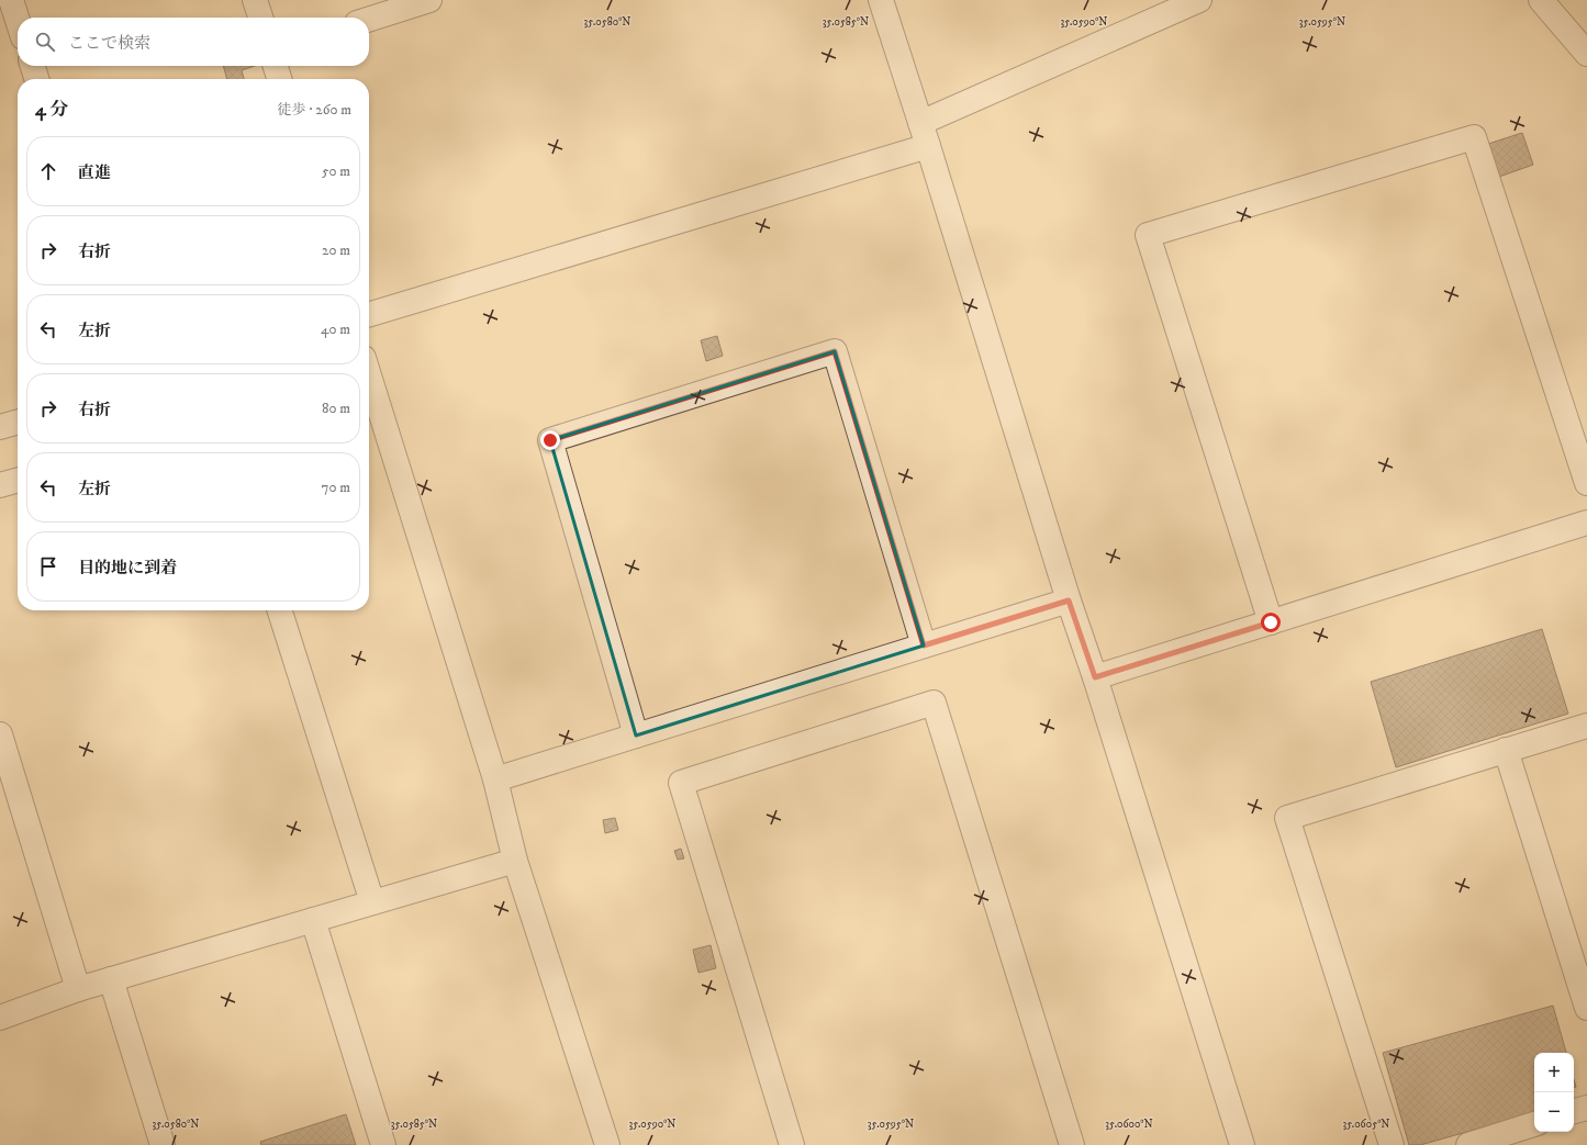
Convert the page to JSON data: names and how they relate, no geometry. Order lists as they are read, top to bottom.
{
  "page": {
    "search": "ここで検索",
    "heading": ["4 分", "徒歩 · 260 m"],
    "list": [
      ["直進", "50 m"],
      ["右折", "20 m"],
      ["左折", "40 m"],
      ["右折", "80 m"],
      ["左折", "70 m"],
      "目的地に到着"
    ],
    "map_buttons": ["+", "−"]
  },
  "coordinates": [
    "35.0580°N",
    "35.0585°N",
    "35.0590°N",
    "35.0595°N",
    "35.0600°N",
    "35.0605°N"
  ]
}
